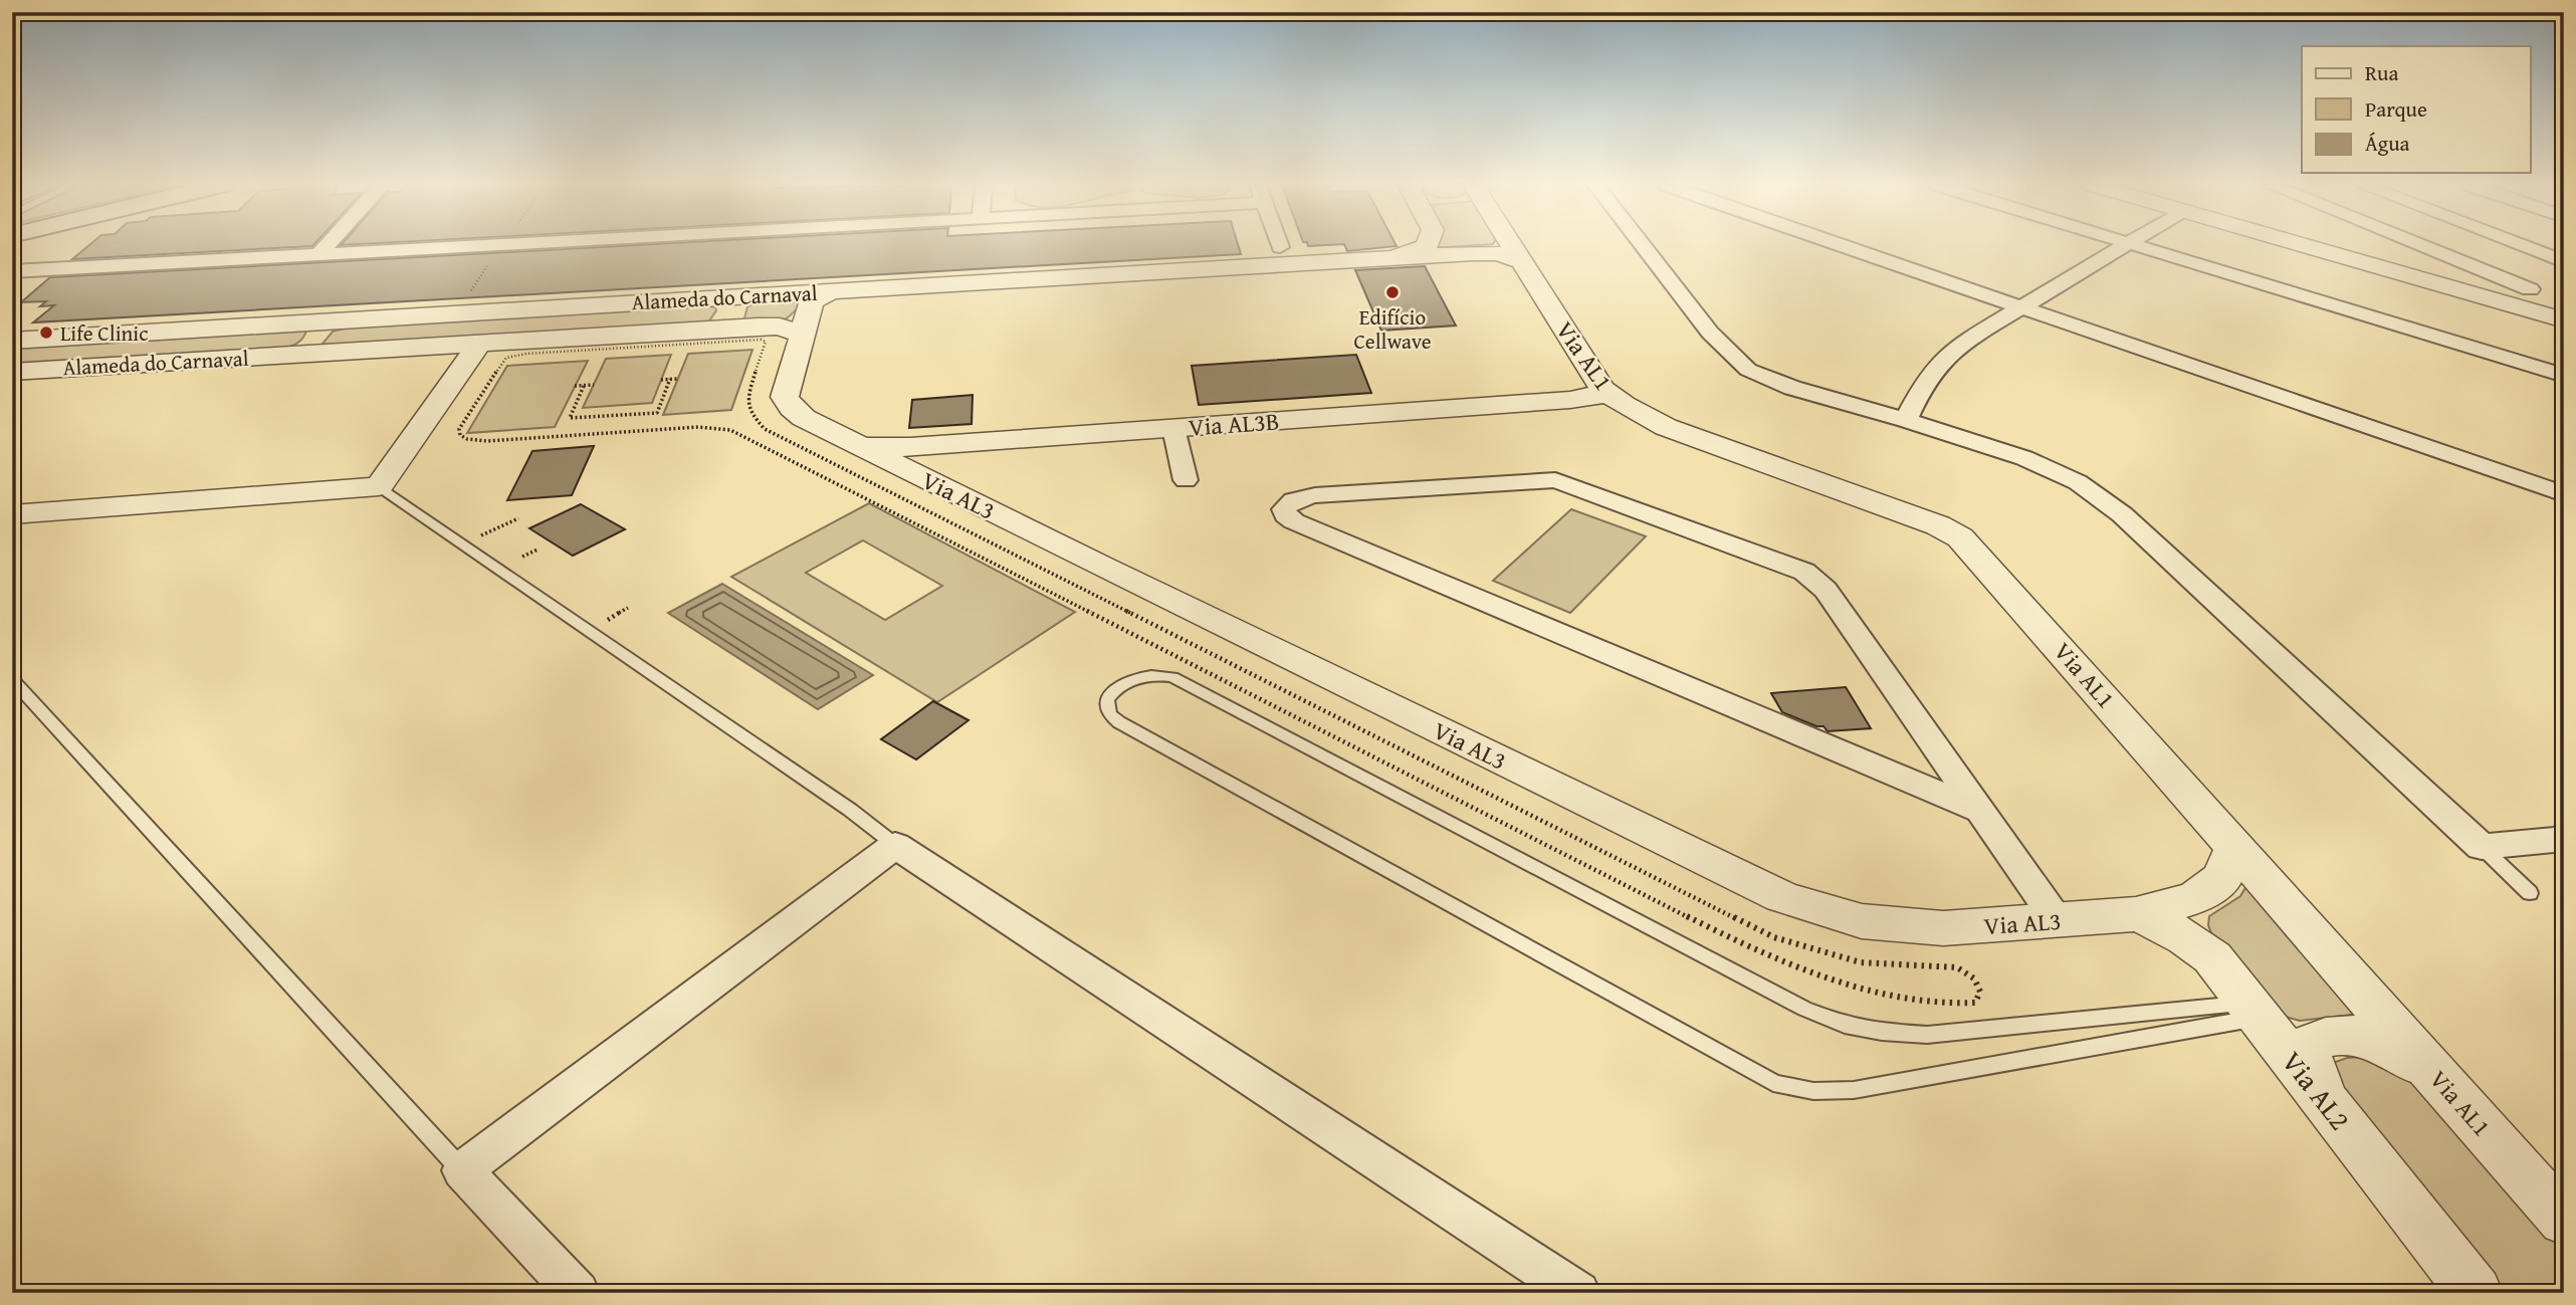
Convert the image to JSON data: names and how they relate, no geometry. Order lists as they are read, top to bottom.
{
  "streets": {
    "street": [
      "Alameda do Carnaval",
      "Via AL1",
      "Via AL3B",
      "Via AL3",
      "Via AL2"
    ]
  },
  "crossings": [
    ["Alameda do Carnaval", "Via AL3"],
    ["Via AL1", "Via AL3B"],
    ["Via AL1", "Via AL3"],
    ["Via AL3B", "Via AL3"],
    ["Via AL3", "Via AL2"]
  ],
  "places": ["Edifício Cellwave", "Life Clinic"],
  "legend": ["Rua", "Parque", "Água"]
}
